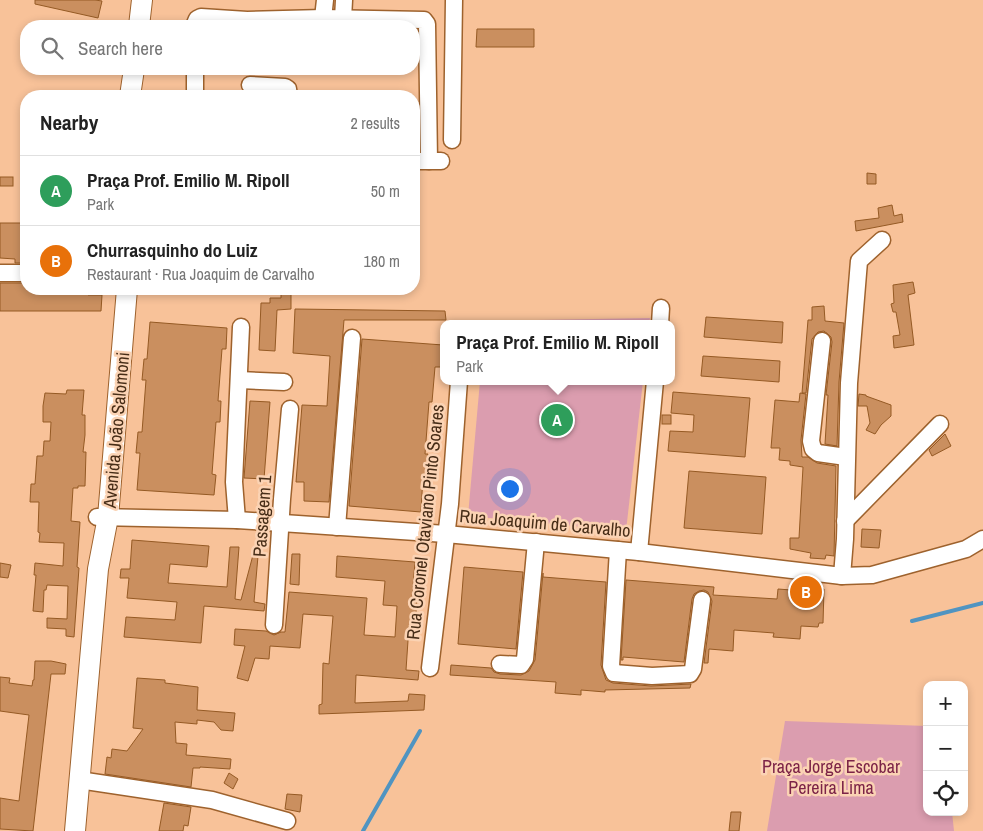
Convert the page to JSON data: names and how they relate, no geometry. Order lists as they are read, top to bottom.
{
  "streets": {
    "main road": ["Avenida João Salomoni"],
    "street": ["Passagem 1", "Rua Coronel Otaviano Pinto Soares", "Rua Joaquim de Carvalho"]
  },
  "crossings": [
    ["Avenida João Salomoni", "Rua Joaquim de Carvalho"],
    ["Passagem 1", "Rua Joaquim de Carvalho"],
    ["Rua Coronel Otaviano Pinto Soares", "Rua Joaquim de Carvalho"]
  ],
  "parks": ["Praça Jorge Escobar Pereira Lima"],
  "page": {
    "search": "Search here",
    "heading": ["Nearby", "2 results"],
    "list": [
      {
        "mark": "A",
        "name": "Praça Prof. Emilio M. Ripoll",
        "note": "Park",
        "value": "50 m"
      },
      {
        "mark": "B",
        "name": "Churrasquinho do Luiz",
        "note": "Restaurant · Rua Joaquim de Carvalho",
        "value": "180 m"
      }
    ],
    "popup": ["Praça Prof. Emilio M. Ripoll", "Park"],
    "pins": ["A", "B"],
    "map_buttons": ["+", "−"]
  }
}
